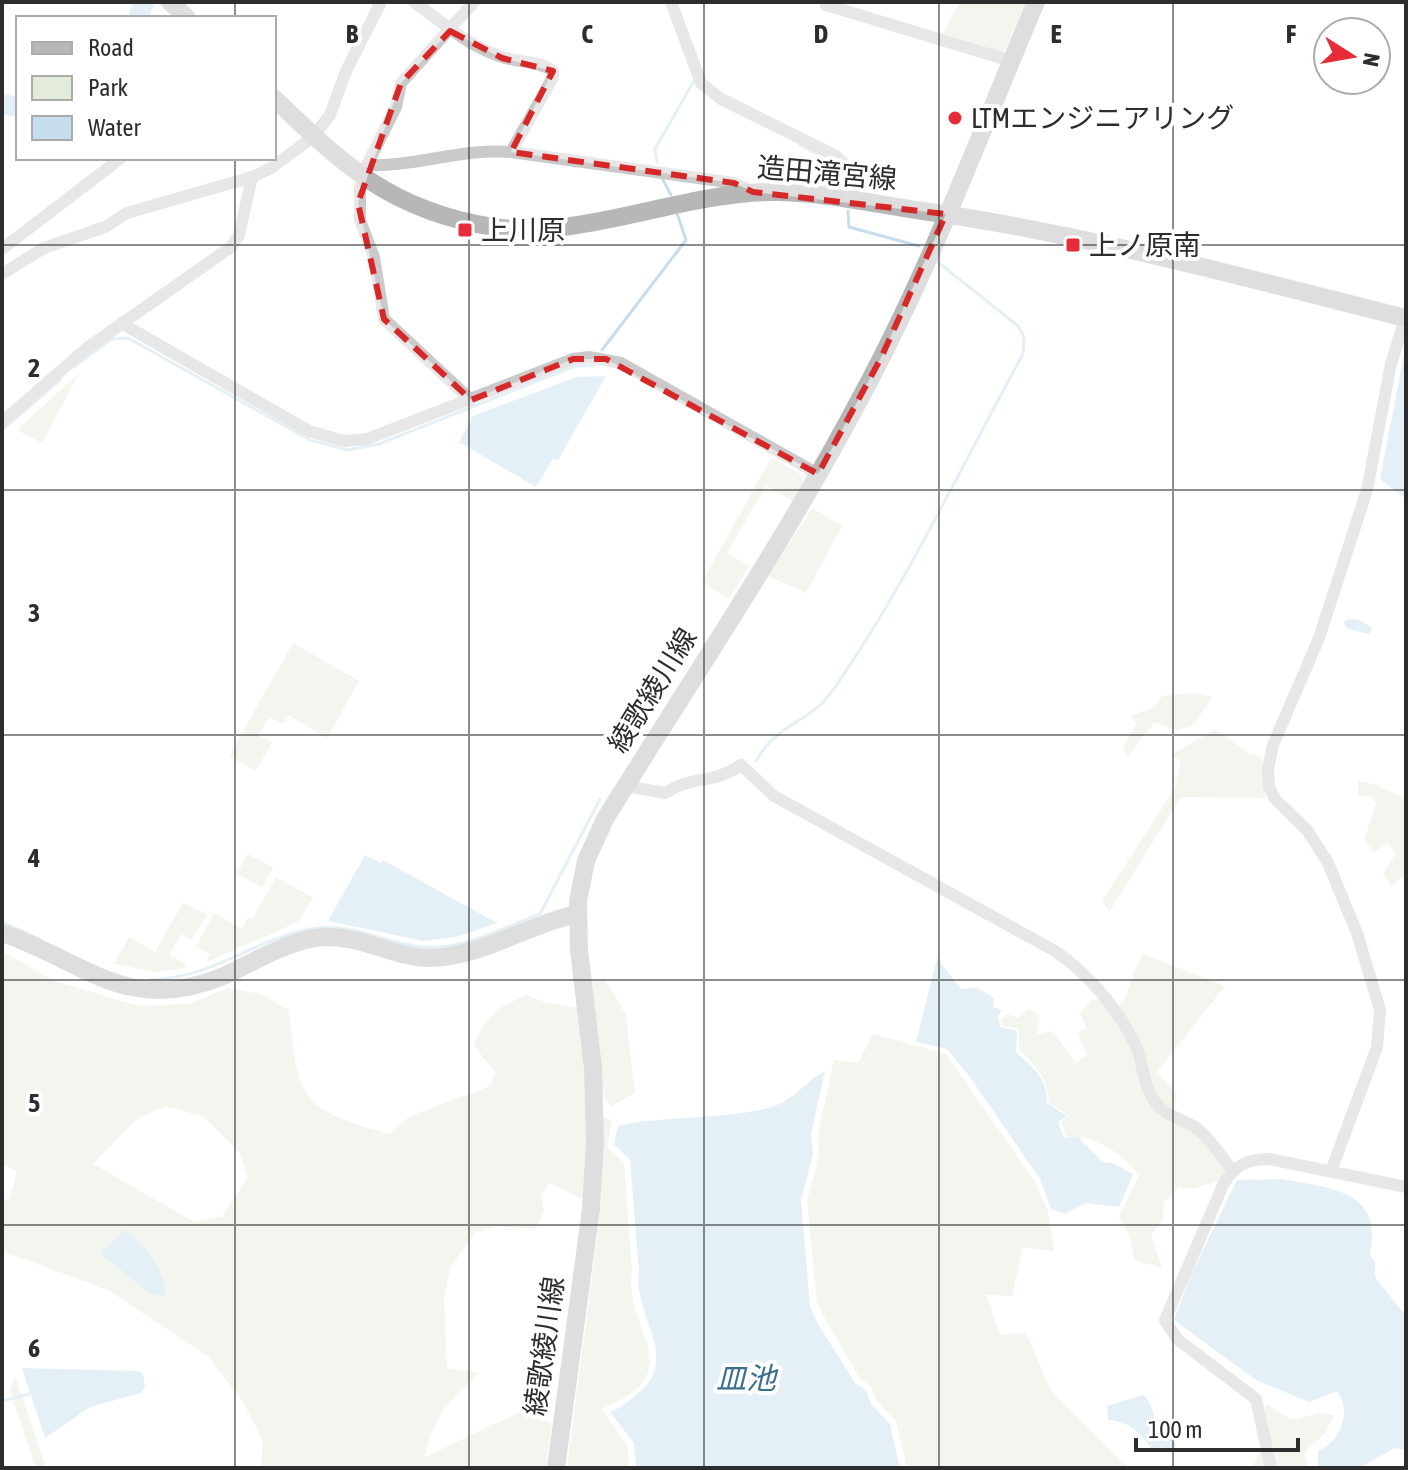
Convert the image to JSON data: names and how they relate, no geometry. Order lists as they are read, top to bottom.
{
  "streets": {
    "main road": ["造田滝宮線", "綾歌綾川線"]
  },
  "crossings": [
    ["造田滝宮線", "綾歌綾川線"]
  ],
  "water": ["皿池"],
  "places": {
    "other": ["LTMエンジニアリング"],
    "transit": ["上川原", "上ノ原南"]
  },
  "legend": ["Road", "Park", "Water"],
  "scale_bar": "100 m",
  "north": "right",
  "grid": {
    "columns": [
      "B",
      "C",
      "D",
      "E",
      "F"
    ],
    "rows": [
      "2",
      "3",
      "4",
      "5",
      "6"
    ]
  }
}
